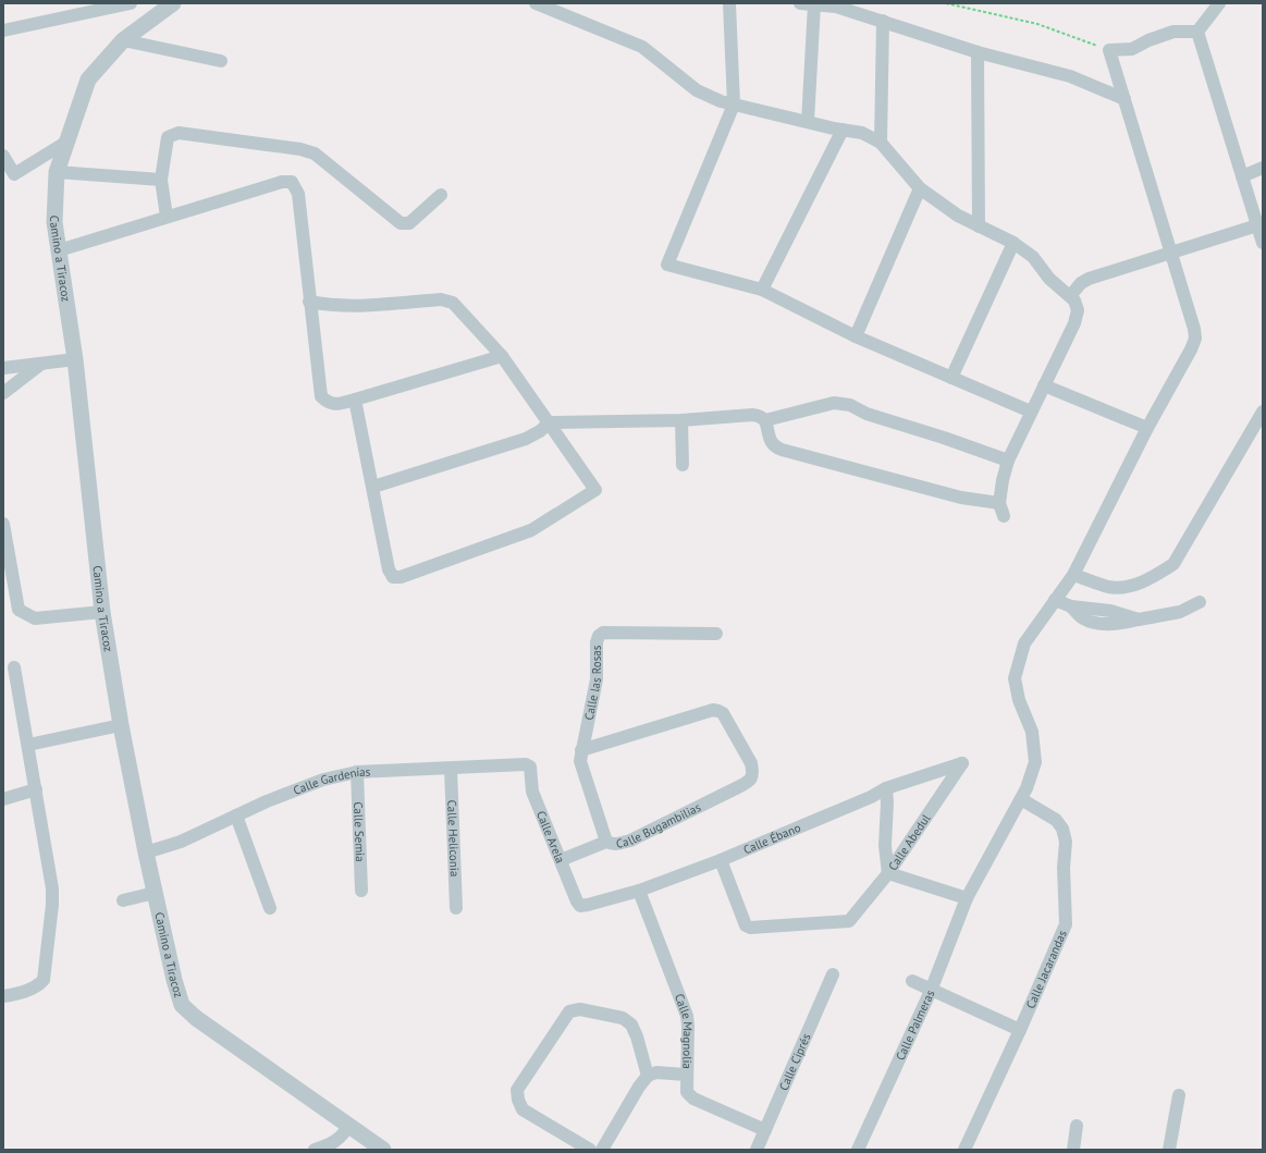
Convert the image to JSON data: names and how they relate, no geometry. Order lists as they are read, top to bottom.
{
  "streets": {
    "street": [
      "Camino a Tiracoz",
      "Calle las Rosas",
      "Calle Gardenias",
      "Calle Bugambilias",
      "Calle Semia",
      "Calle Arela",
      "Calle Heliconia",
      "Calle Ébano",
      "Calle Abedul",
      "Calle Jacarandas",
      "Calle Palmeras",
      "Calle Magnolia",
      "Calle Ciprés"
    ]
  },
  "crossings": [
    ["Camino a Tiracoz", "Calle Gardenias"],
    ["Calle las Rosas", "Calle Bugambilias"],
    ["Calle Gardenias", "Calle Semia"],
    ["Calle Gardenias", "Calle Arela"],
    ["Calle Gardenias", "Calle Heliconia"],
    ["Calle Bugambilias", "Calle Arela"],
    ["Calle Arela", "Calle Ébano"],
    ["Calle Ébano", "Calle Abedul"],
    ["Calle Ébano", "Calle Magnolia"],
    ["Calle Abedul", "Calle Palmeras"],
    ["Calle Jacarandas", "Calle Palmeras"],
    ["Calle Magnolia", "Calle Ciprés"]
  ]
}
